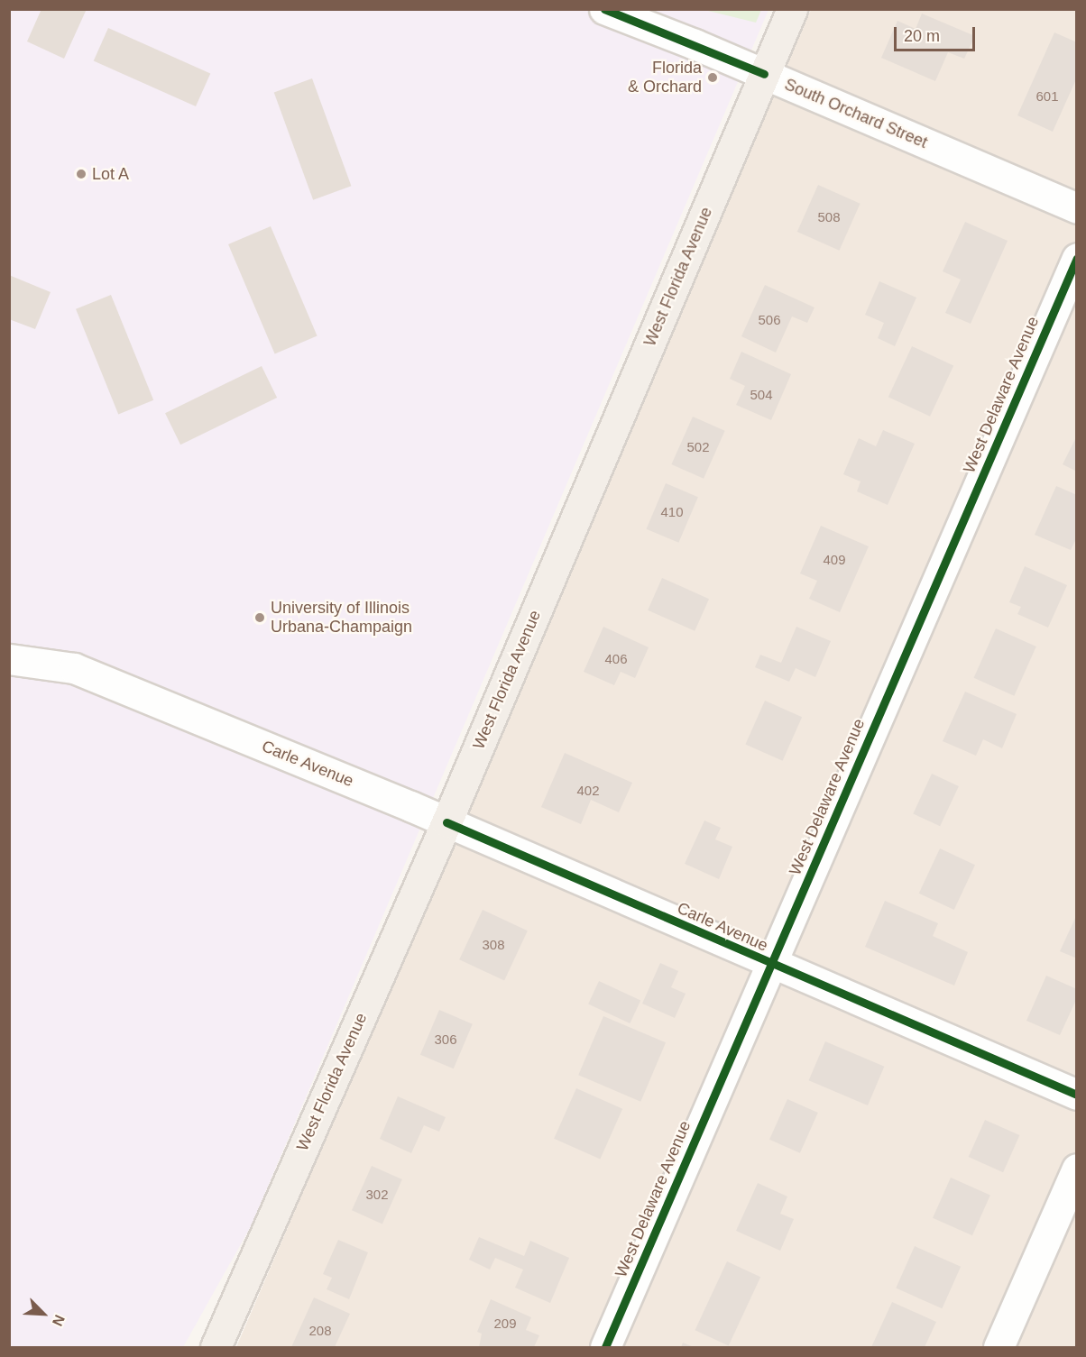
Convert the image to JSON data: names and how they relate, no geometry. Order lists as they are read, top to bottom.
{
  "streets": {
    "main road": ["West Florida Avenue"],
    "street": ["South Orchard Street", "West Delaware Avenue", "Carle Avenue"]
  },
  "crossings": [
    ["South Orchard Street", "West Florida Avenue"],
    ["West Florida Avenue", "Carle Avenue"],
    ["West Delaware Avenue", "Carle Avenue"]
  ],
  "places": ["Florida & Orchard", "Lot A", "University of Illinois Urbana-Champaign"],
  "house_numbers": [
    "601",
    "508",
    "506",
    "504",
    "502",
    "410",
    "409",
    "406",
    "402",
    "308",
    "306",
    "302",
    "209",
    "208"
  ],
  "scale_bar": "20 m",
  "north": "bottom right"
}
